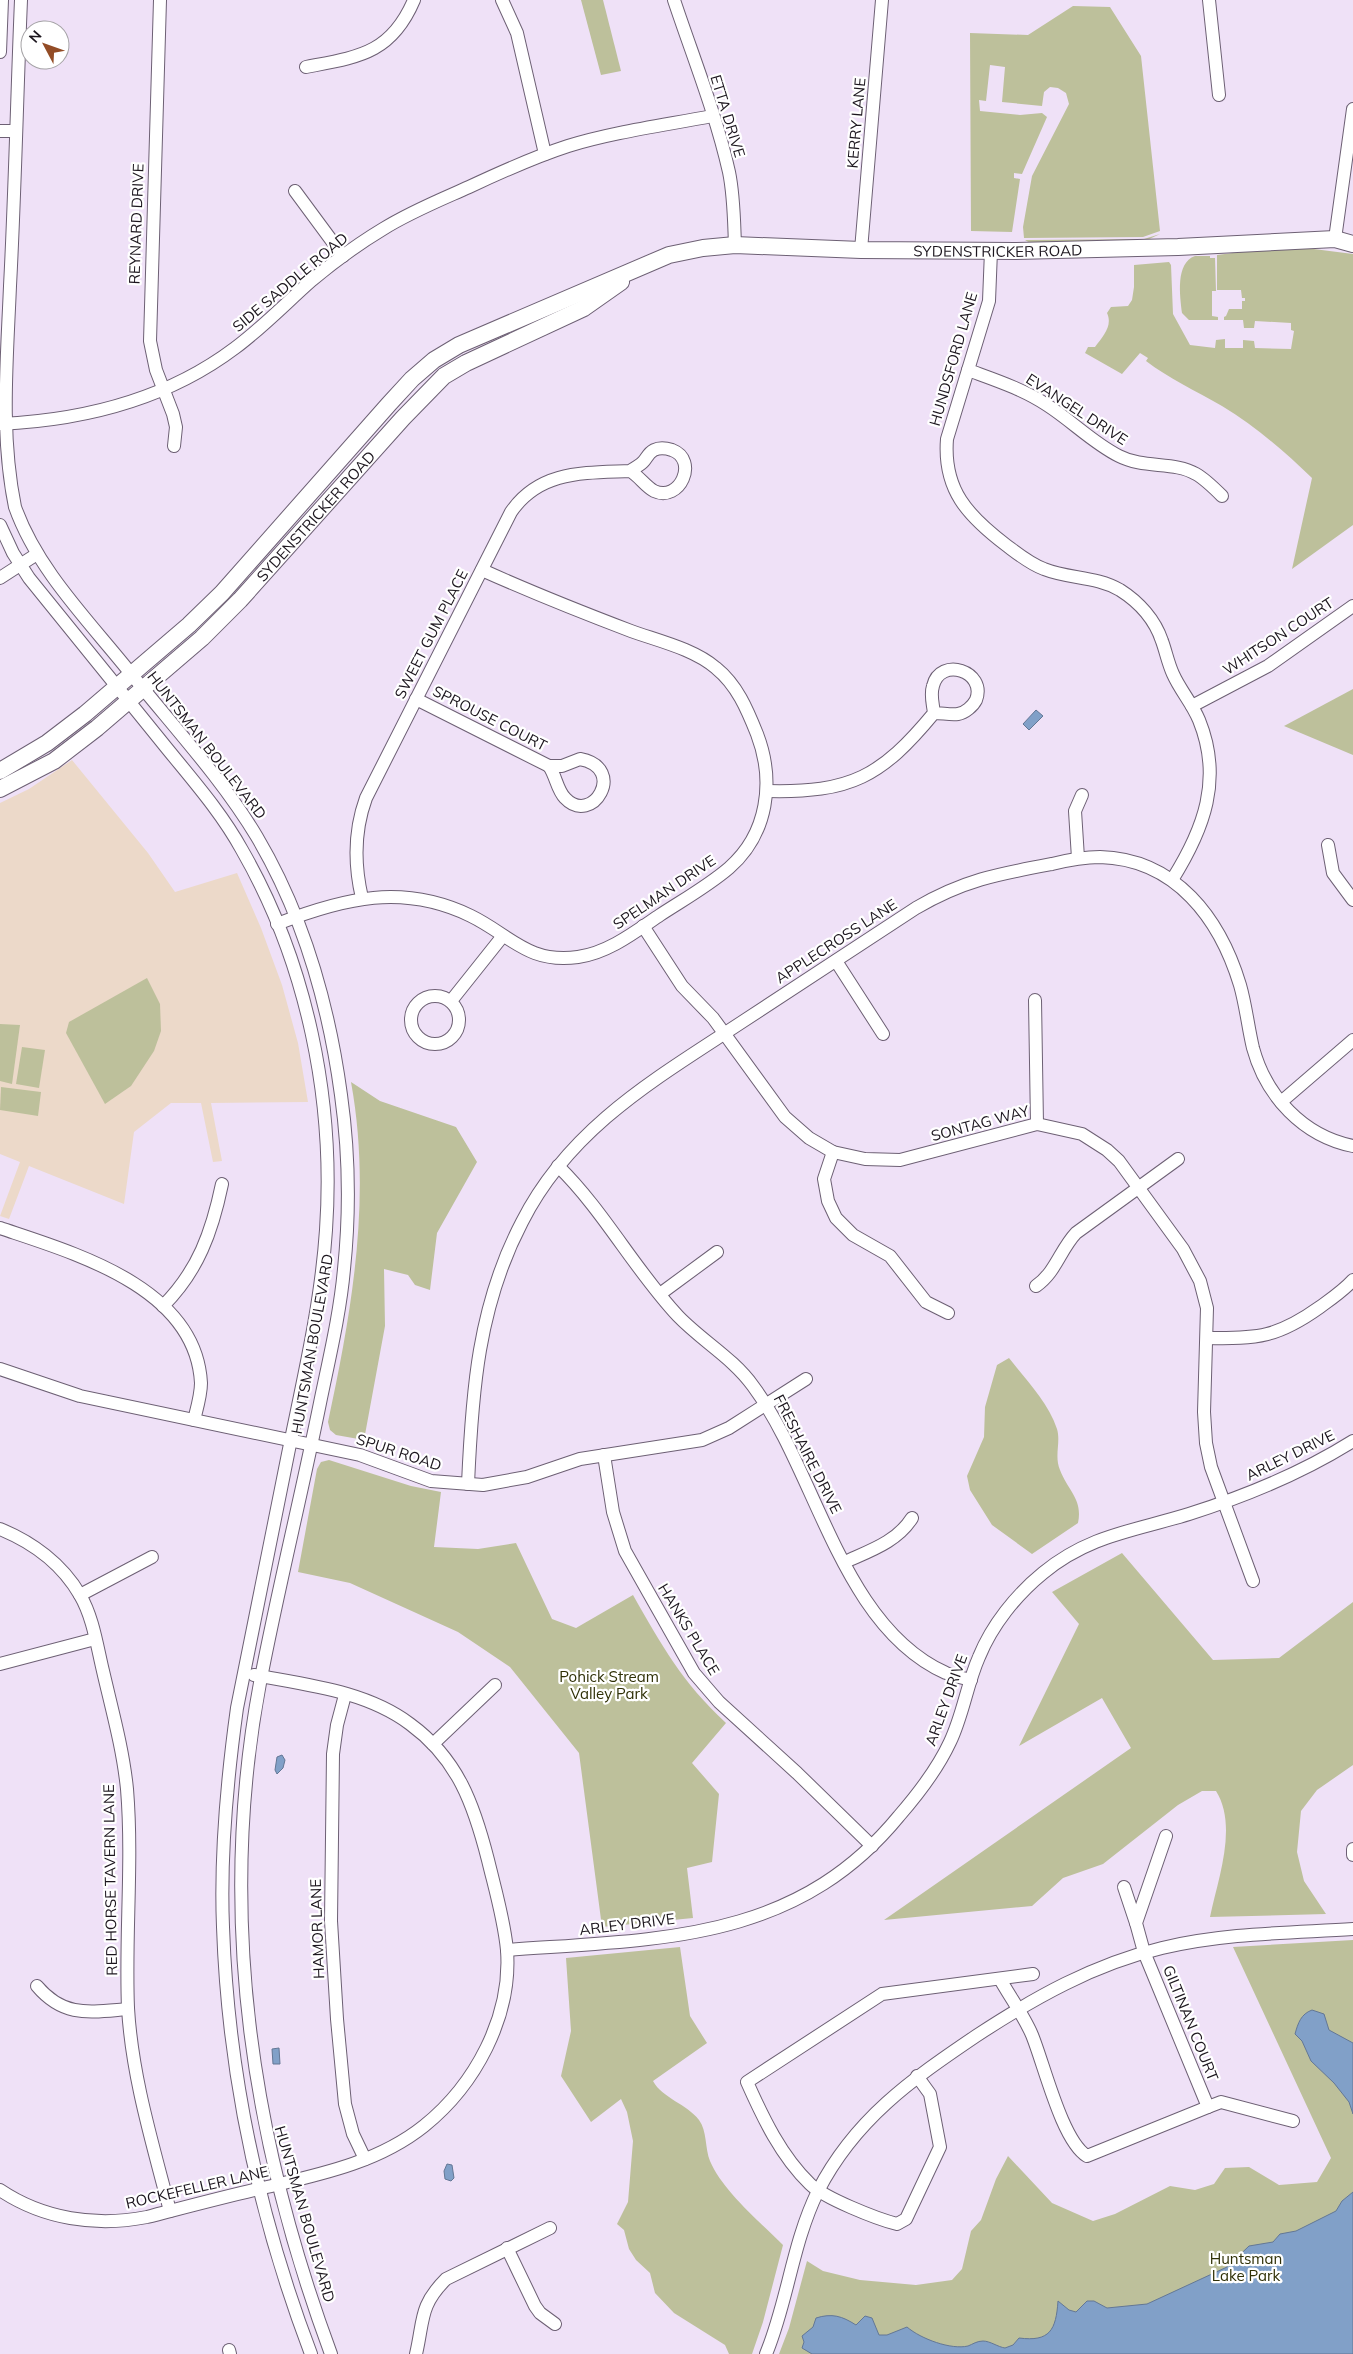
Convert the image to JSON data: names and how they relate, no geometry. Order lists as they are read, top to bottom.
{
  "streets": {
    "main road": ["SYDENSTRICKER ROAD"],
    "street": [
      "ETTA DRIVE",
      "KERRY LANE",
      "REYNARD DRIVE",
      "SIDE SADDLE ROAD",
      "HUNDSFORD LANE",
      "EVANGEL DRIVE",
      "SWEET GUM PLACE",
      "WHITSON COURT",
      "SPROUSE COURT",
      "HUNTSMAN BOULEVARD",
      "SPELMAN DRIVE",
      "APPLECROSS LANE",
      "SONTAG WAY",
      "SPUR ROAD",
      "FRESHAIRE DRIVE",
      "ARLEY DRIVE",
      "HANKS PLACE",
      "RED HORSE TAVERN LANE",
      "HAMOR LANE",
      "GILTINAN COURT",
      "ROCKEFELLER LANE"
    ]
  },
  "crossings": [
    ["ETTA DRIVE", "SYDENSTRICKER ROAD"],
    ["ETTA DRIVE", "SIDE SADDLE ROAD"],
    ["KERRY LANE", "SYDENSTRICKER ROAD"],
    ["REYNARD DRIVE", "SIDE SADDLE ROAD"],
    ["SYDENSTRICKER ROAD", "HUNDSFORD LANE"],
    ["SYDENSTRICKER ROAD", "HUNTSMAN BOULEVARD"],
    ["SIDE SADDLE ROAD", "HUNTSMAN BOULEVARD"],
    ["HUNDSFORD LANE", "EVANGEL DRIVE"],
    ["HUNDSFORD LANE", "WHITSON COURT"],
    ["HUNDSFORD LANE", "APPLECROSS LANE"],
    ["SWEET GUM PLACE", "SPROUSE COURT"],
    ["SWEET GUM PLACE", "SPELMAN DRIVE"],
    ["HUNTSMAN BOULEVARD", "SPELMAN DRIVE"],
    ["HUNTSMAN BOULEVARD", "SPUR ROAD"],
    ["HUNTSMAN BOULEVARD", "ROCKEFELLER LANE"],
    ["SPELMAN DRIVE", "SONTAG WAY"],
    ["APPLECROSS LANE", "SONTAG WAY"],
    ["APPLECROSS LANE", "SPUR ROAD"],
    ["APPLECROSS LANE", "FRESHAIRE DRIVE"],
    ["SONTAG WAY", "ARLEY DRIVE"],
    ["SPUR ROAD", "FRESHAIRE DRIVE"],
    ["SPUR ROAD", "HANKS PLACE"],
    ["FRESHAIRE DRIVE", "ARLEY DRIVE"],
    ["ARLEY DRIVE", "HANKS PLACE"],
    ["ARLEY DRIVE", "ROCKEFELLER LANE"],
    ["RED HORSE TAVERN LANE", "ROCKEFELLER LANE"],
    ["HAMOR LANE", "ROCKEFELLER LANE"]
  ],
  "parks": ["Pohick Stream Valley Park", "Huntsman Lake Park"],
  "north": "top left"
}
